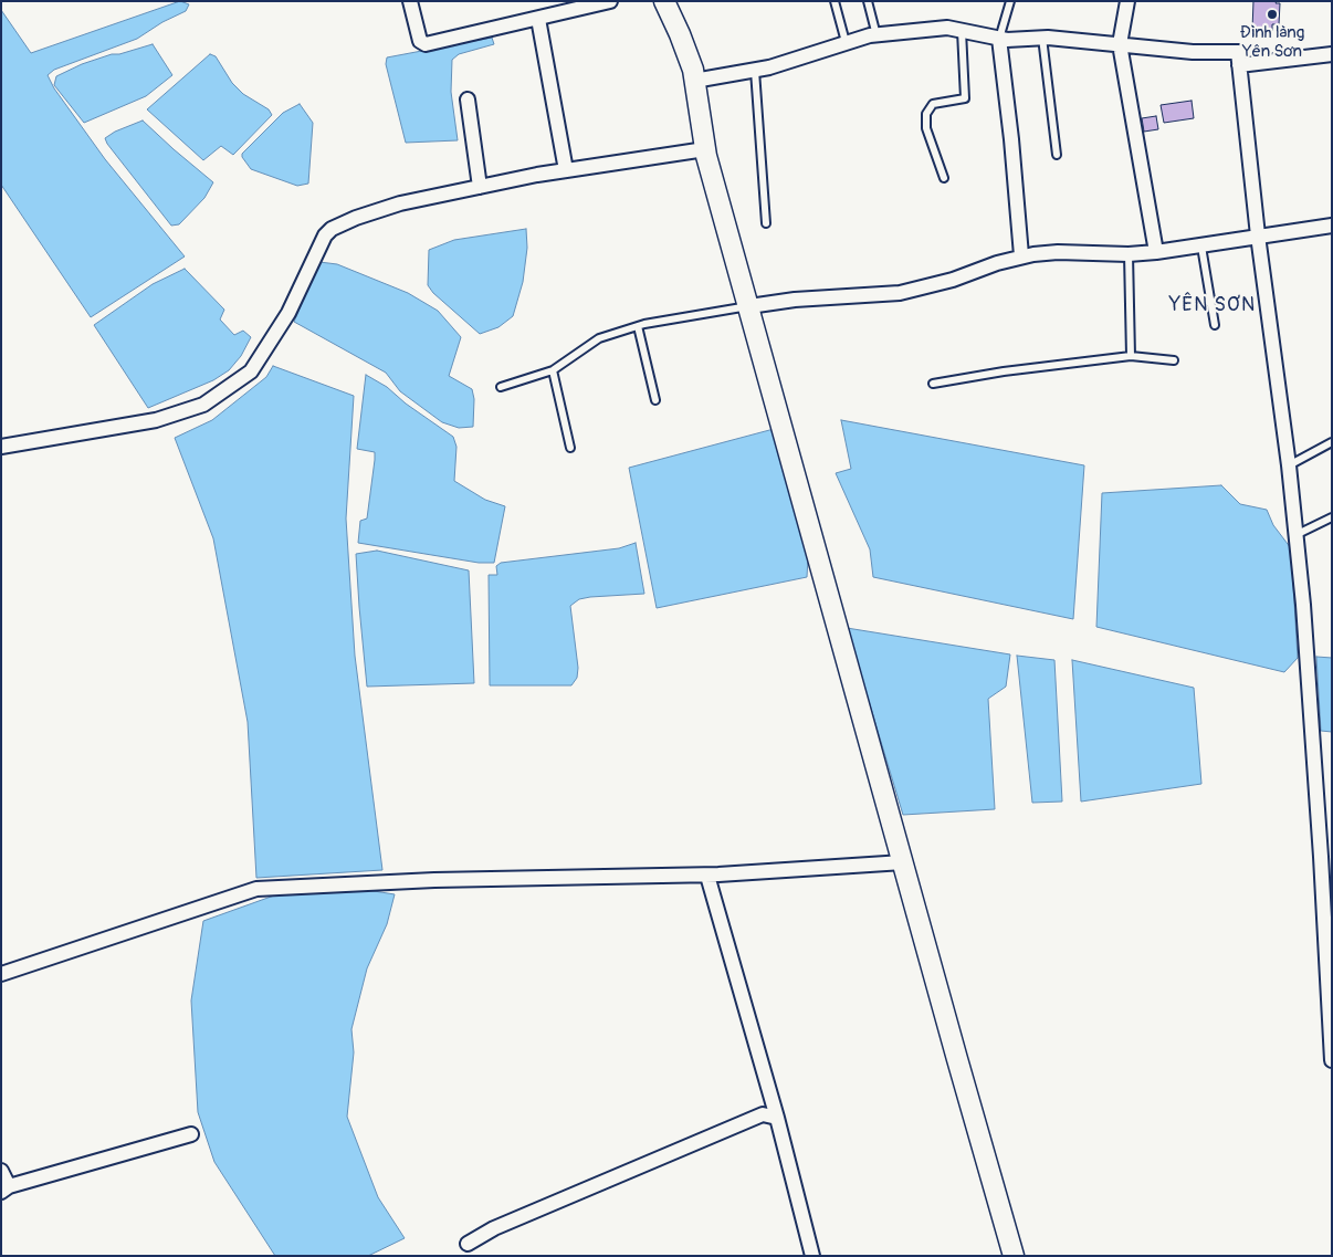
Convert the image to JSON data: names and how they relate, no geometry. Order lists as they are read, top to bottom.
{
  "districts": ["YÊN SƠN"],
  "places": ["Đình làng Yên Sơn"]
}
